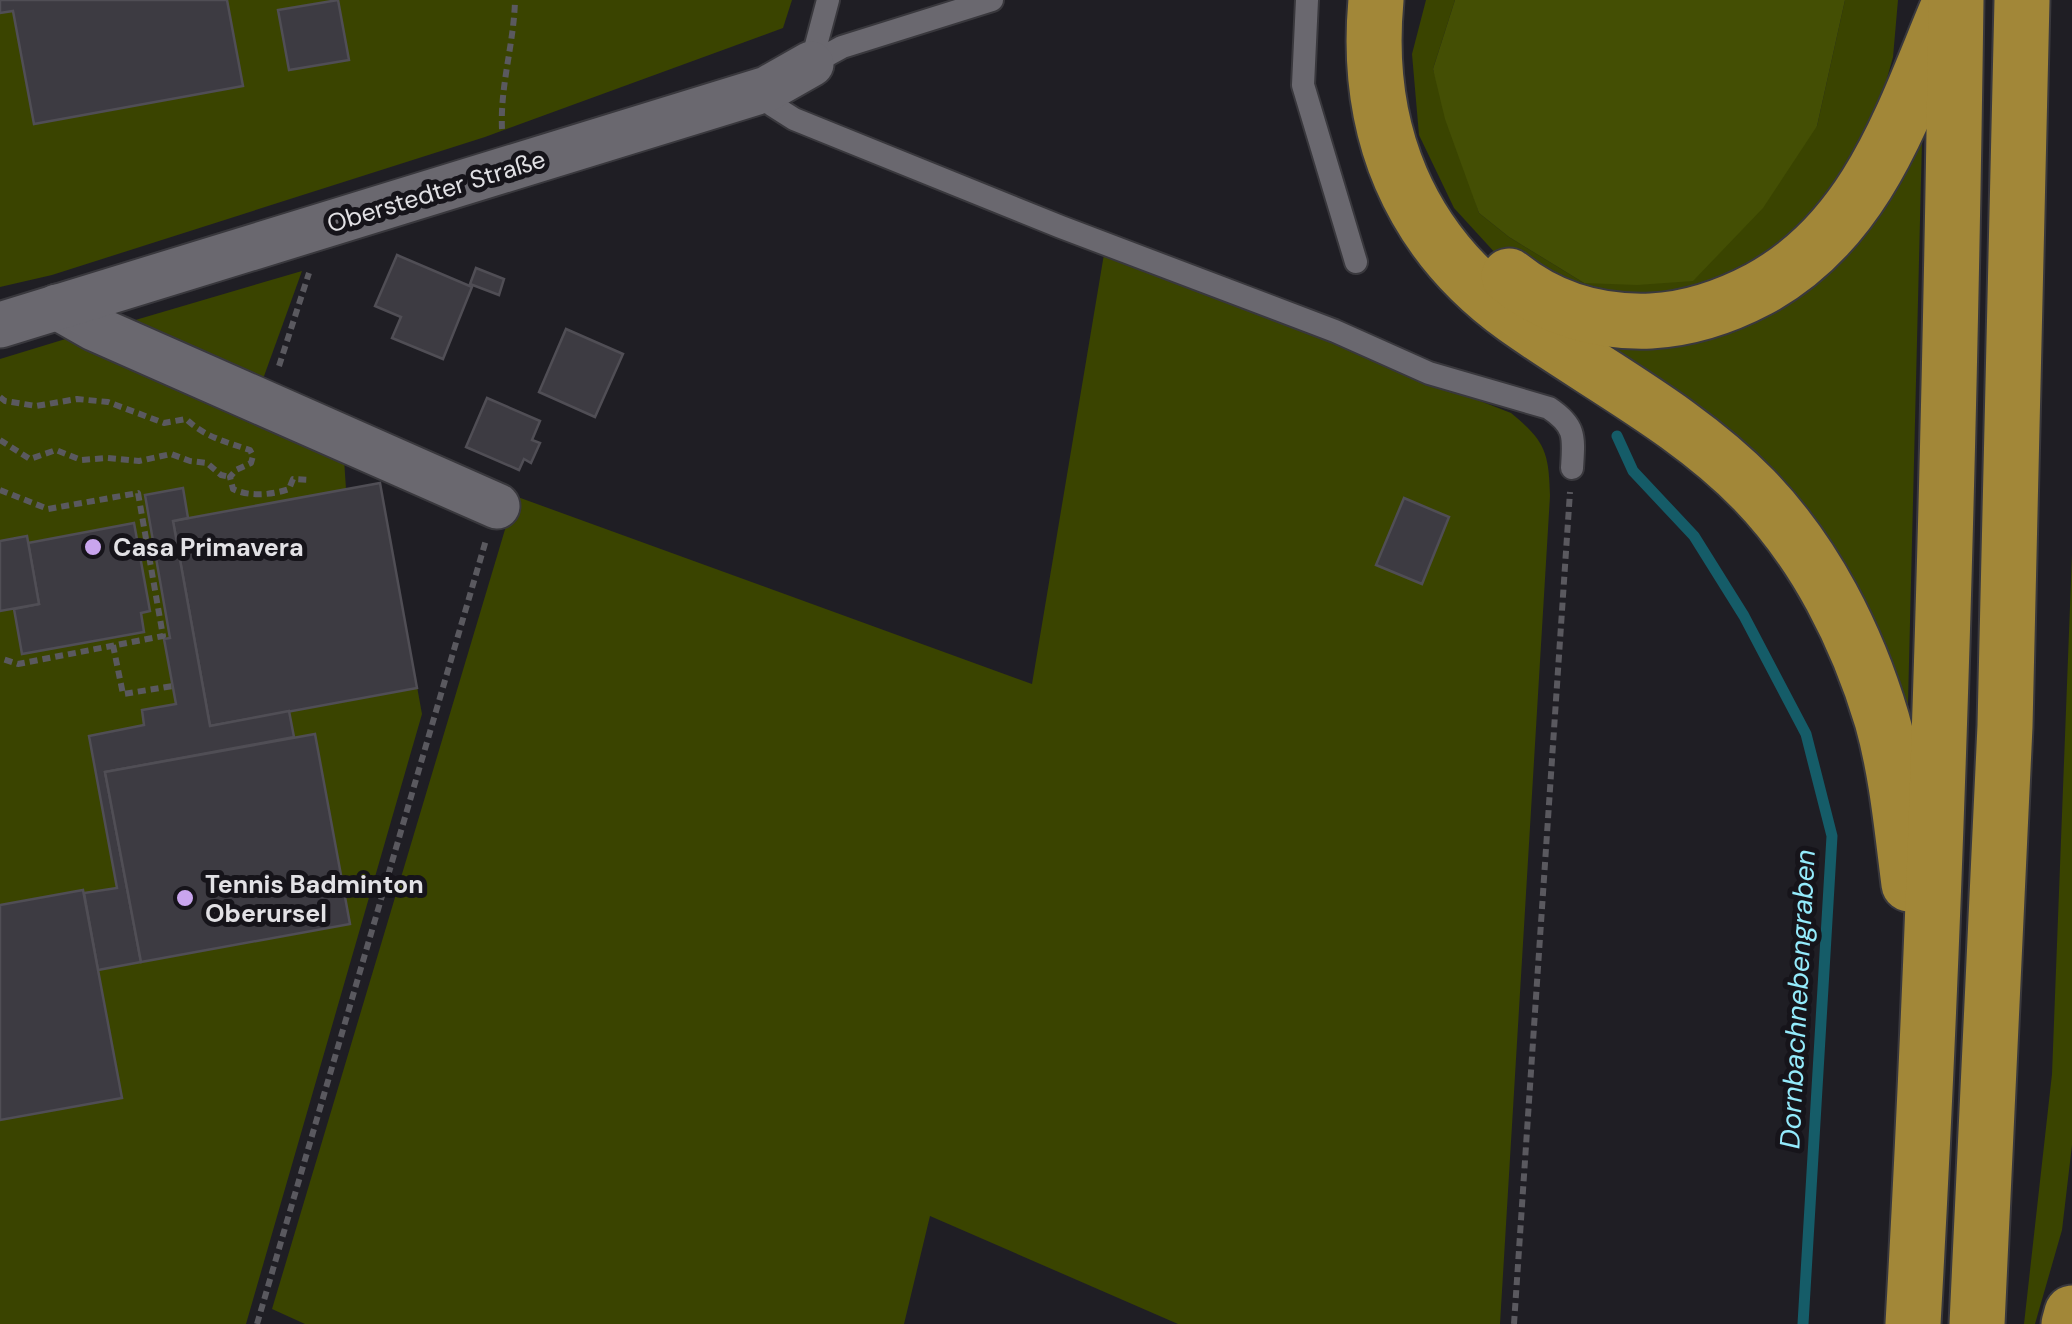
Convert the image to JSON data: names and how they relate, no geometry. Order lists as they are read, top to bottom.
{
  "streets": {
    "street": ["Oberstedter Straße"]
  },
  "water": ["Dornbachnebengraben"],
  "places": ["Casa Primavera", "Tennis Badminton Oberursel"]
}
